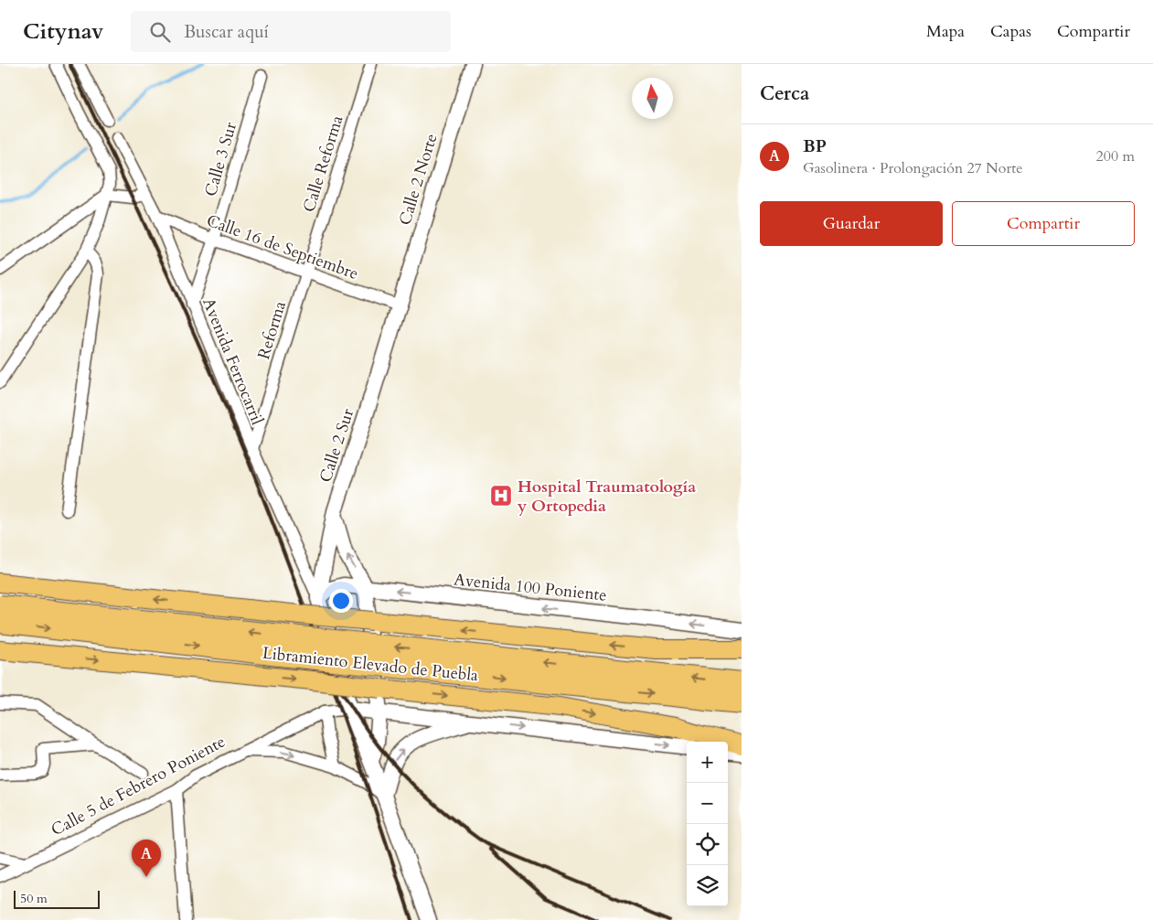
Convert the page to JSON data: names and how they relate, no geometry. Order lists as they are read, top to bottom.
{
  "streets": {
    "highway": ["Libramiento Elevado de Puebla"],
    "street": [
      "Calle 3 Sur",
      "Calle Reforma",
      "Calle 2 Norte",
      "Calle 16 de Septiembre",
      "Reforma",
      "Avenida Ferrocarril",
      "Calle 2 Sur",
      "Avenida 100 Poniente",
      "Calle 5 de Febrero Poniente"
    ]
  },
  "crossings": [
    ["Calle 3 Sur", "Calle 16 de Septiembre"],
    ["Calle 3 Sur", "Avenida Ferrocarril"],
    ["Calle Reforma", "Calle 16 de Septiembre"],
    ["Calle Reforma", "Reforma"],
    ["Calle 2 Norte", "Calle 16 de Septiembre"],
    ["Calle 2 Norte", "Calle 2 Sur"],
    ["Calle 16 de Septiembre", "Reforma"],
    ["Calle 16 de Septiembre", "Avenida Ferrocarril"],
    ["Calle 16 de Septiembre", "Calle 2 Sur"],
    ["Reforma", "Avenida Ferrocarril"],
    ["Avenida Ferrocarril", "Calle 2 Sur"],
    ["Avenida Ferrocarril", "Avenida 100 Poniente"],
    ["Calle 2 Sur", "Avenida 100 Poniente"]
  ],
  "one_way": ["Avenida 100 Poniente", "Calle 5 de Febrero Poniente"],
  "places": {
    "hospital": ["Hospital Traumatología y Ortopedia"]
  },
  "scale_bar": "50 m",
  "north": "top",
  "page": {
    "header": "Citynav",
    "search": "Buscar aquí",
    "nav": ["Mapa", "Capas", "Compartir"],
    "heading": "Cerca",
    "list": [
      {
        "mark": "A",
        "name": "BP",
        "note": "Gasolinera · Prolongación 27 Norte",
        "value": "200 m"
      }
    ],
    "buttons": ["Guardar", "Compartir"],
    "map_buttons": ["+", "−"],
    "pins": "A",
    "scale": "50 m"
  }
}
